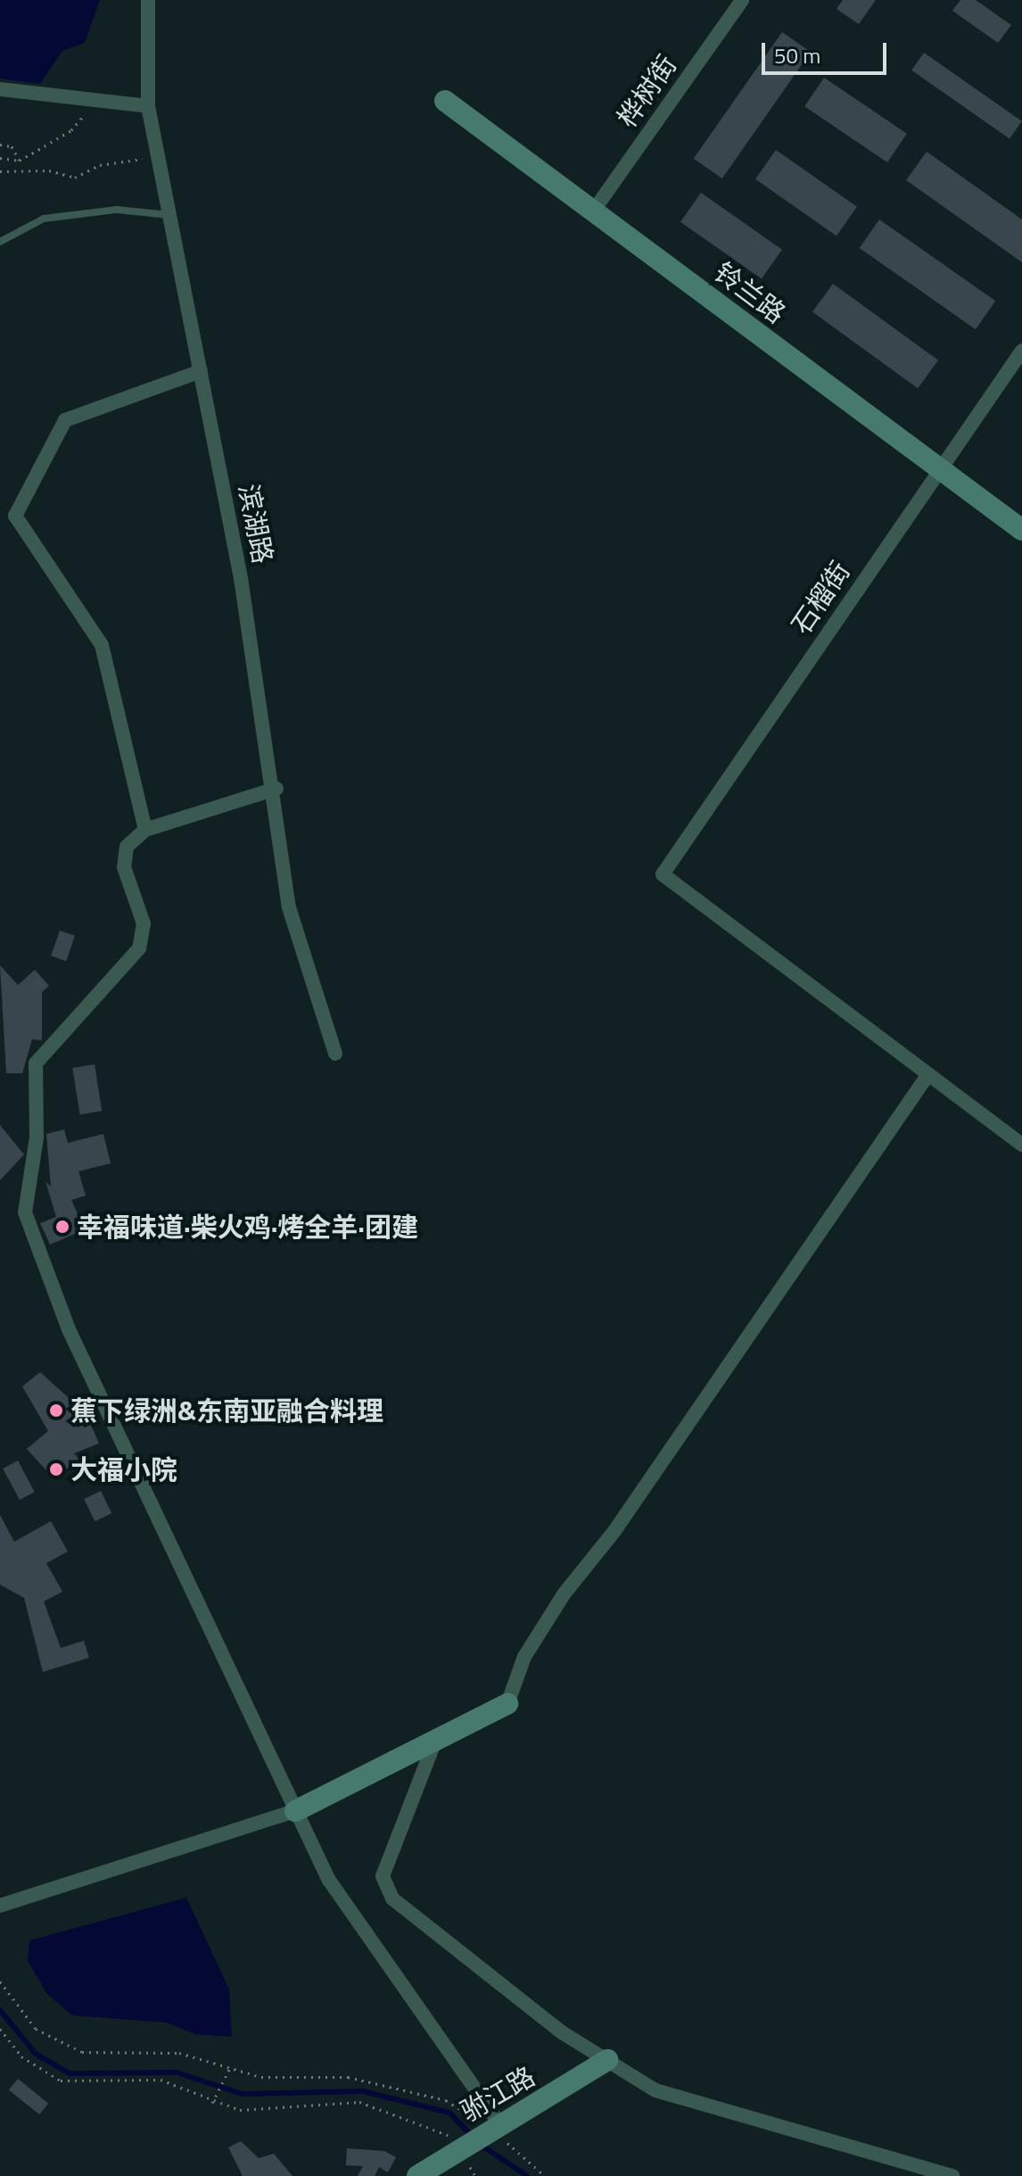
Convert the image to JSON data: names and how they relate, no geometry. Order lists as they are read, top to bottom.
{
  "streets": {
    "street": [
      "桦树街",
      "铃兰路",
      "滨湖路",
      "石榴街",
      "驸江路"
    ]
  },
  "crossings": [
    ["桦树街", "铃兰路"],
    ["铃兰路", "石榴街"]
  ],
  "places": ["幸福味道·柴火鸡·烤全羊·团建", "蕉下绿洲&东南亚融合料理", "大福小院"],
  "scale_bar": "50 m"
}
